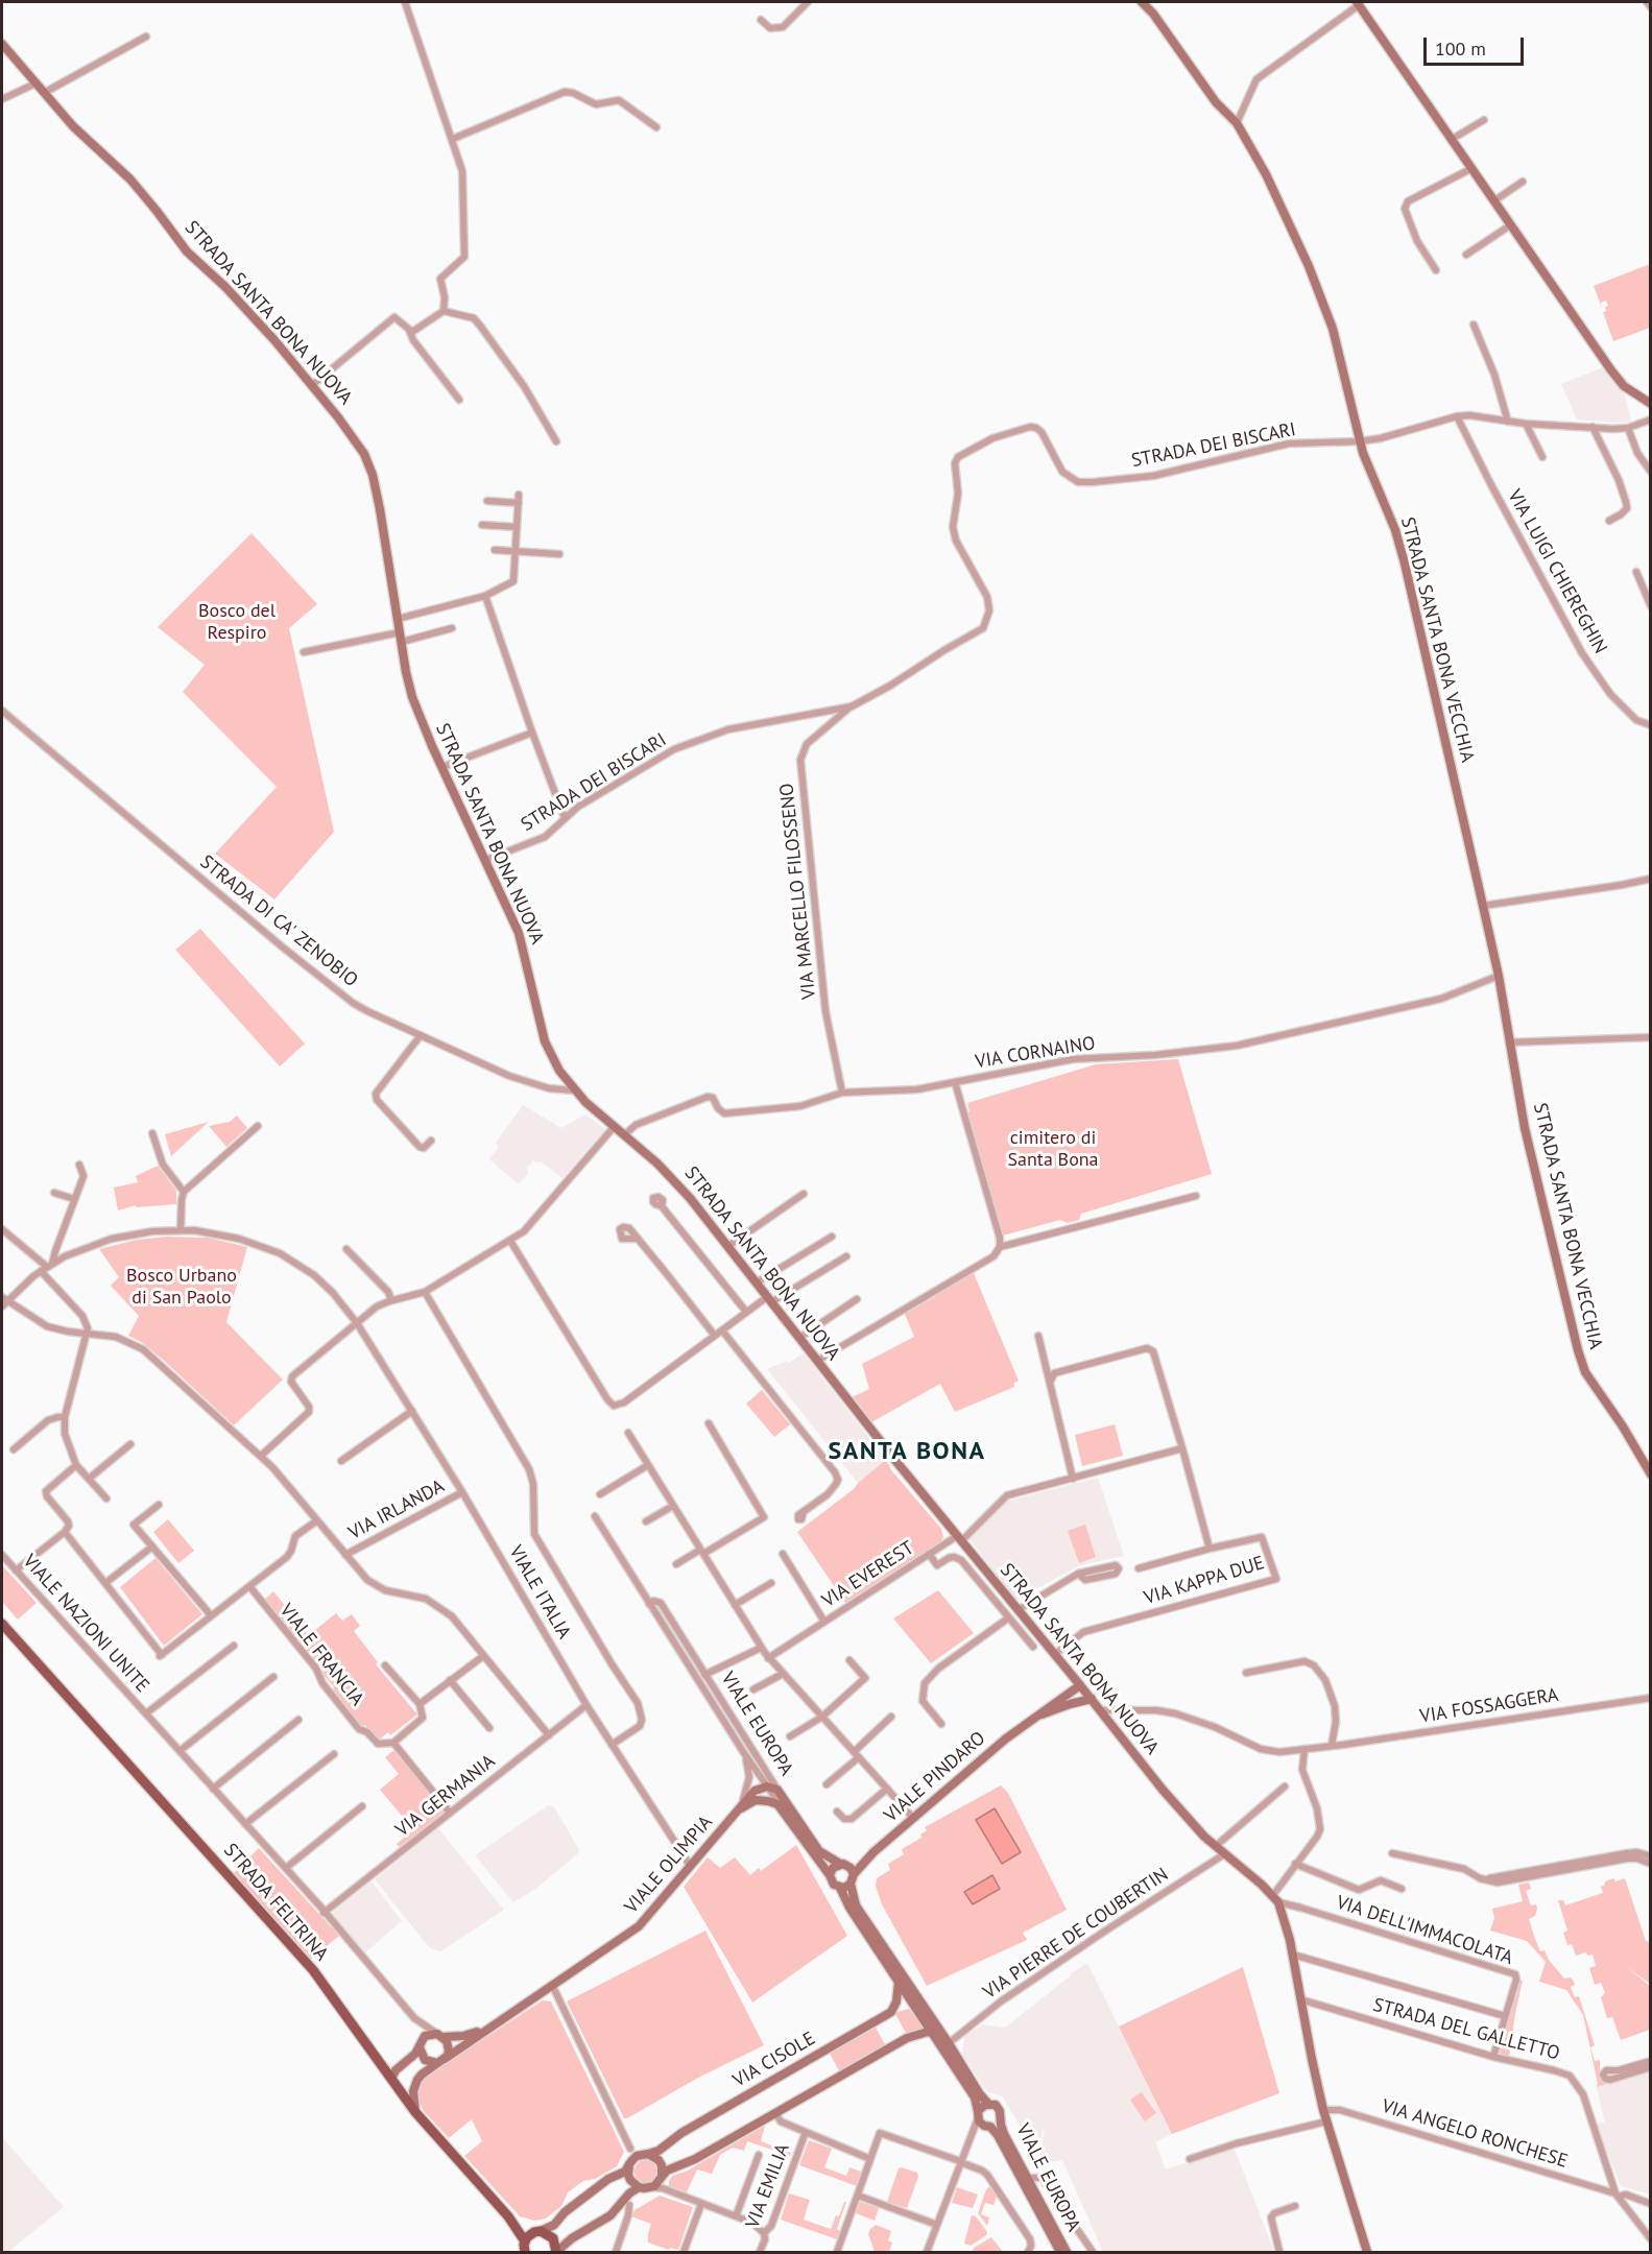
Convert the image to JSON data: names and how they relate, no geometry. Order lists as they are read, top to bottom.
{
  "streets": {
    "main road": ["STRADA FELTRINA"],
    "street": [
      "STRADA SANTA BONA NUOVA",
      "STRADA DEI BISCARI",
      "VIA LUIGI CHIEREGHIN",
      "STRADA SANTA BONA VECCHIA",
      "VIA MARCELLO FILOSSENO",
      "STRADA DI CA' ZENOBIO",
      "VIA CORNAINO",
      "VIA IRLANDA",
      "VIA EVEREST",
      "VIA KAPPA DUE",
      "VIALE ITALIA",
      "VIALE NAZIONI UNITE",
      "VIALE FRANCIA",
      "VIA FOSSAGGERA",
      "VIALE EUROPA",
      "VIALE PINDARO",
      "VIA GERMANIA",
      "VIALE OLIMPIA",
      "VIA DELL'IMMACOLATA",
      "VIA PIERRE DE COUBERTIN",
      "STRADA DEL GALLETTO",
      "VIA CISOLE",
      "VIA ANGELO RONCHESE",
      "VIA EMILIA"
    ]
  },
  "crossings": [
    ["STRADA SANTA BONA NUOVA", "STRADA DEI BISCARI"],
    ["STRADA SANTA BONA NUOVA", "STRADA DI CA' ZENOBIO"],
    ["STRADA SANTA BONA NUOVA", "VIA CORNAINO"],
    ["STRADA SANTA BONA NUOVA", "VIA EVEREST"],
    ["STRADA SANTA BONA NUOVA", "VIA KAPPA DUE"],
    ["STRADA SANTA BONA NUOVA", "VIA FOSSAGGERA"],
    ["STRADA SANTA BONA NUOVA", "VIALE PINDARO"],
    ["STRADA SANTA BONA NUOVA", "VIA DELL'IMMACOLATA"],
    ["STRADA SANTA BONA NUOVA", "VIA PIERRE DE COUBERTIN"],
    ["STRADA DEI BISCARI", "VIA LUIGI CHIEREGHIN"],
    ["STRADA DEI BISCARI", "STRADA SANTA BONA VECCHIA"],
    ["STRADA DEI BISCARI", "VIA MARCELLO FILOSSENO"],
    ["STRADA SANTA BONA VECCHIA", "VIA CORNAINO"],
    ["VIA MARCELLO FILOSSENO", "VIA CORNAINO"],
    ["VIA IRLANDA", "VIALE ITALIA"],
    ["VIALE ITALIA", "VIA GERMANIA"],
    ["VIALE ITALIA", "VIALE OLIMPIA"],
    ["VIALE NAZIONI UNITE", "VIA GERMANIA"],
    ["VIALE NAZIONI UNITE", "VIALE OLIMPIA"],
    ["VIALE FRANCIA", "VIA GERMANIA"],
    ["VIALE EUROPA", "VIALE PINDARO"],
    ["VIALE EUROPA", "VIALE OLIMPIA"],
    ["VIALE EUROPA", "VIA PIERRE DE COUBERTIN"],
    ["VIALE EUROPA", "VIA CISOLE"],
    ["VIALE OLIMPIA", "STRADA FELTRINA"],
    ["STRADA FELTRINA", "VIA CISOLE"],
    ["VIA DELL'IMMACOLATA", "STRADA DEL GALLETTO"],
    ["STRADA DEL GALLETTO", "VIA ANGELO RONCHESE"]
  ],
  "districts": ["SANTA BONA"],
  "parks": ["Bosco del Respiro", "cimitero di Santa Bona", "Bosco Urbano di San Paolo"],
  "scale_bar": "100 m"
}
